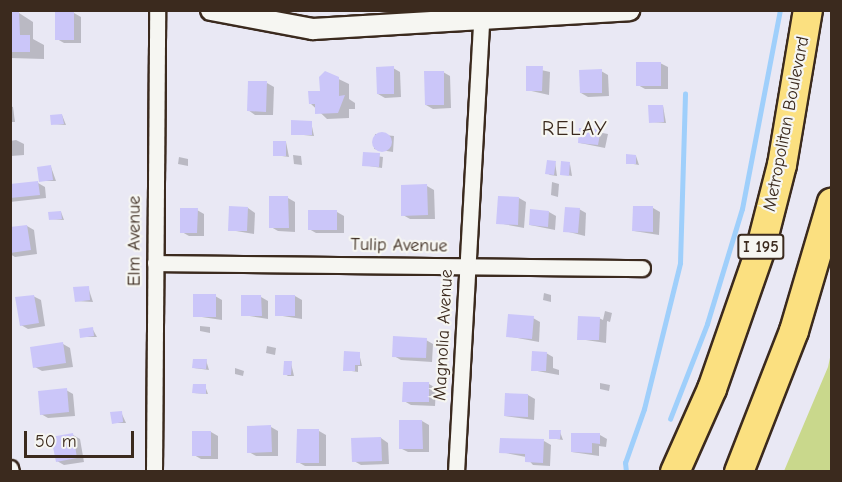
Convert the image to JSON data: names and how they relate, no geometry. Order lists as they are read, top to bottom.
{
  "streets": {
    "highway": ["Metropolitan Boulevard", "I 195"],
    "street": ["Elm Avenue", "Tulip Avenue", "Magnolia Avenue"]
  },
  "crossings": [
    ["Elm Avenue", "Tulip Avenue"],
    ["Tulip Avenue", "Magnolia Avenue"]
  ],
  "districts": ["RELAY"],
  "scale_bar": "50 m"
}
